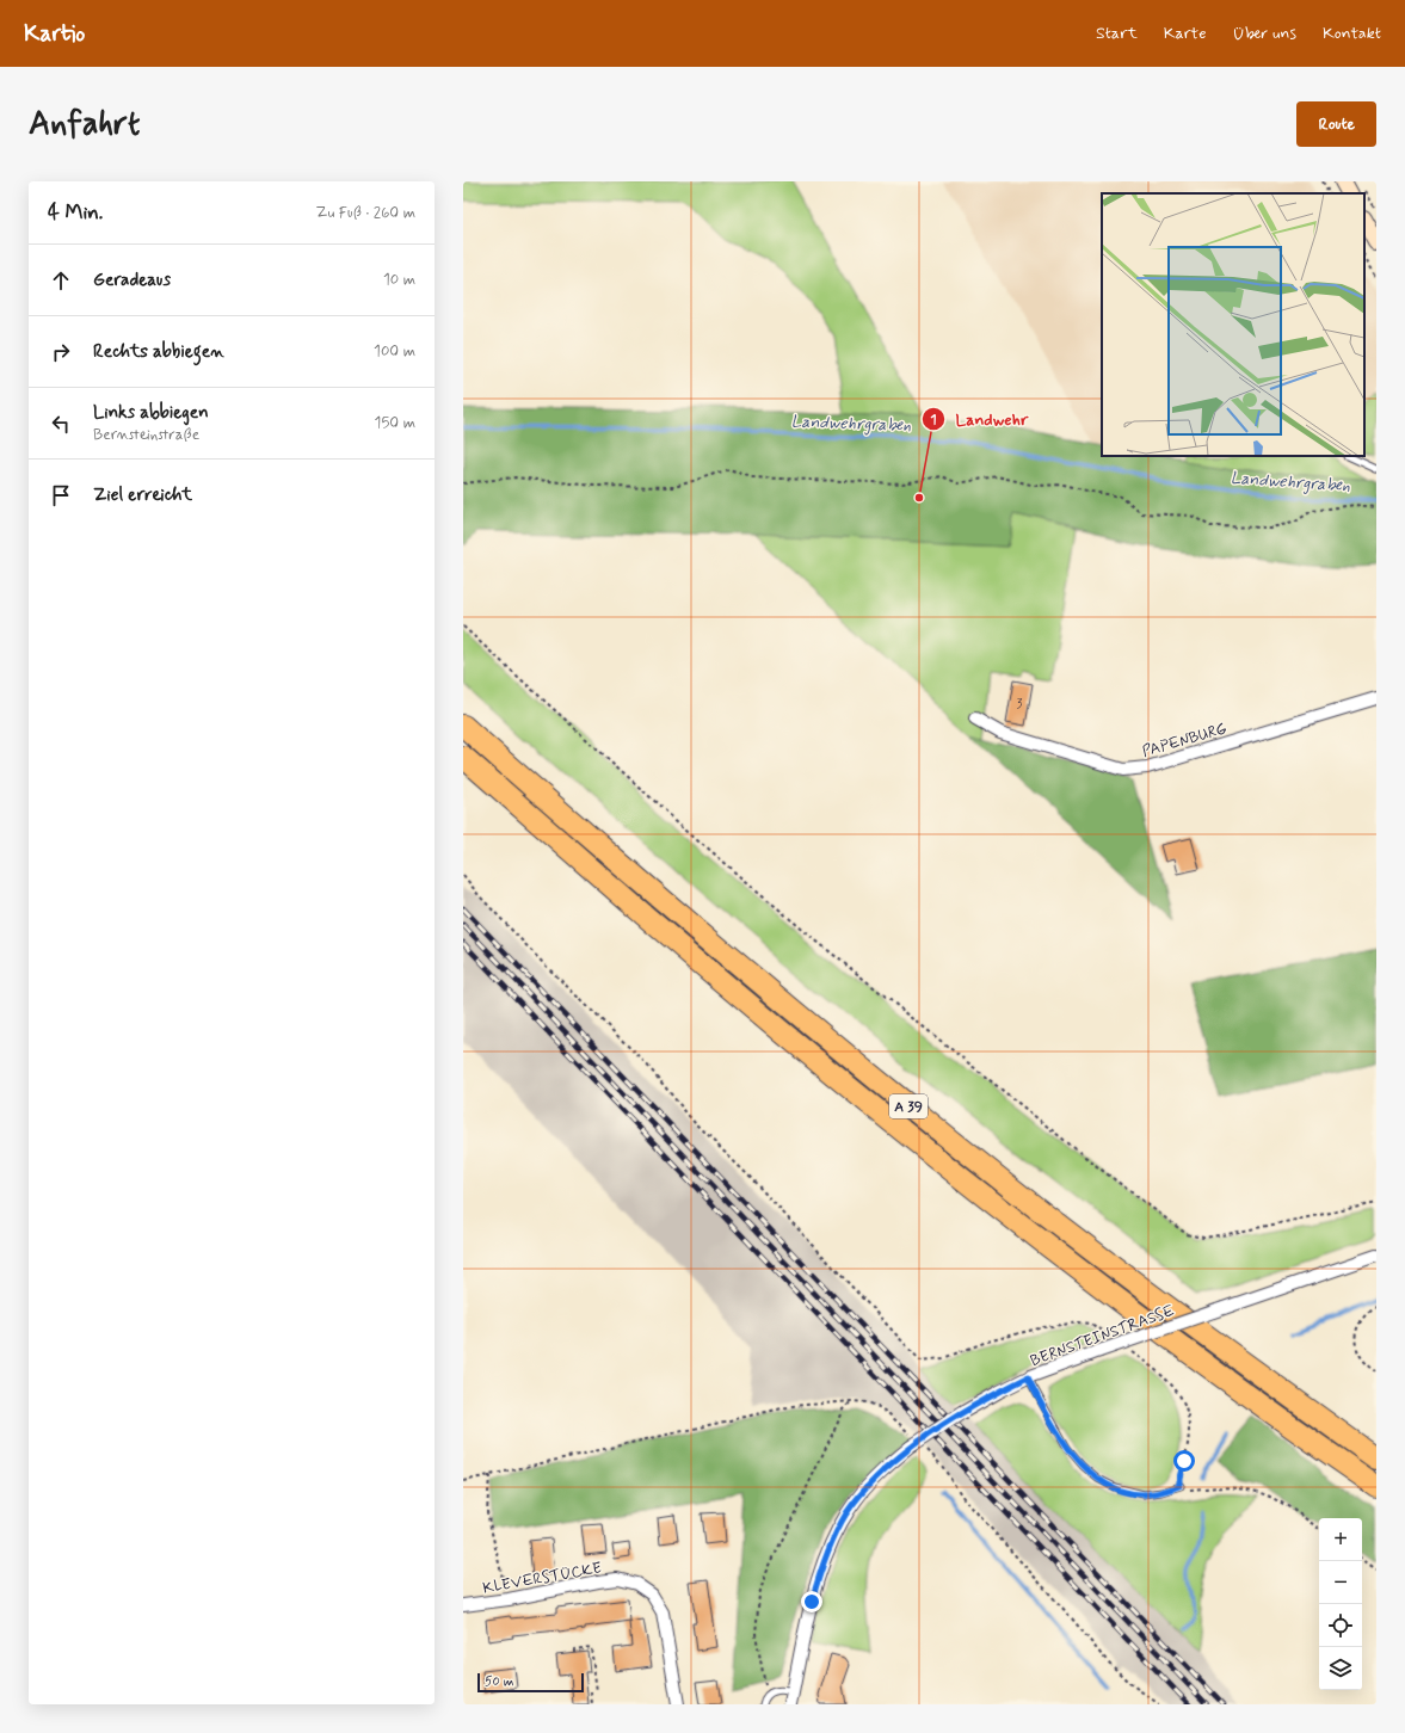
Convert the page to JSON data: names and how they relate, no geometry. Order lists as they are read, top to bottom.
{
  "streets": {
    "highway": ["A 39"],
    "street": ["PAPENBURG", "BERNSTEINSTRASSE", "KLEVERSTÜCKE"]
  },
  "water": ["Landwehrgraben"],
  "places": ["Landwehr"],
  "house_numbers": ["3"],
  "scale_bar": "50 m",
  "page": {
    "header": "Kartio",
    "nav": [
      "Start",
      "Karte",
      "Über uns",
      "Kontakt"
    ],
    "buttons": "Route",
    "title": "Anfahrt",
    "heading": ["4 Min.", "Zu Fuß · 260 m"],
    "list": [
      ["Geradeaus", "10 m"],
      ["Rechts abbiegen", "100 m"],
      ["Links abbiegen", "Bernsteinstraße", "150 m"],
      "Ziel erreicht"
    ],
    "map_buttons": ["+", "−"],
    "scale": "50 m"
  }
}
